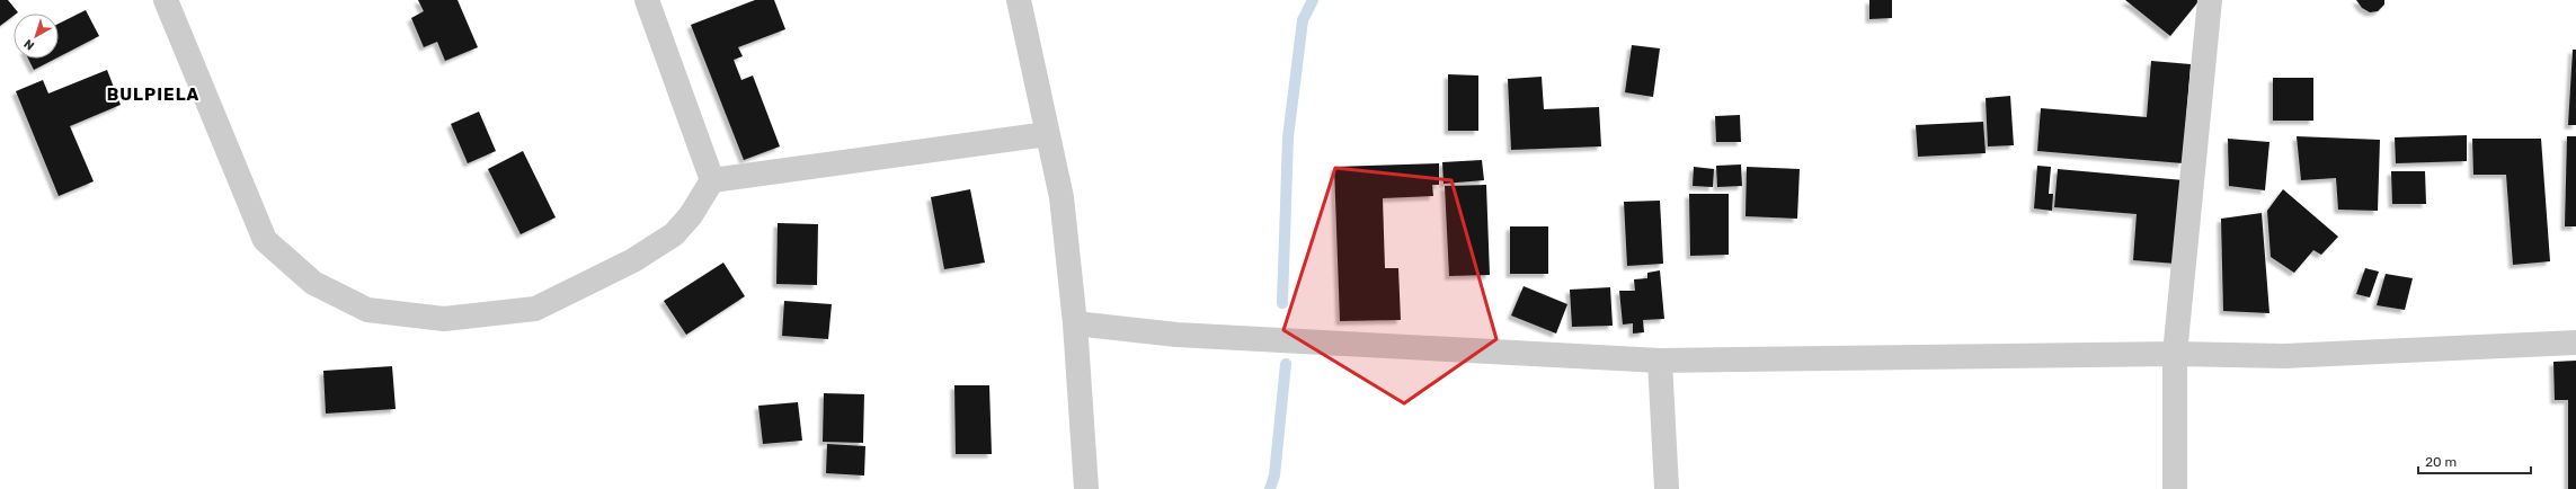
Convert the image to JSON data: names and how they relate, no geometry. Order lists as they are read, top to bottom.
{
  "districts": ["BULPIELA"],
  "scale_bar": "20 m",
  "north": "bottom left"
}
